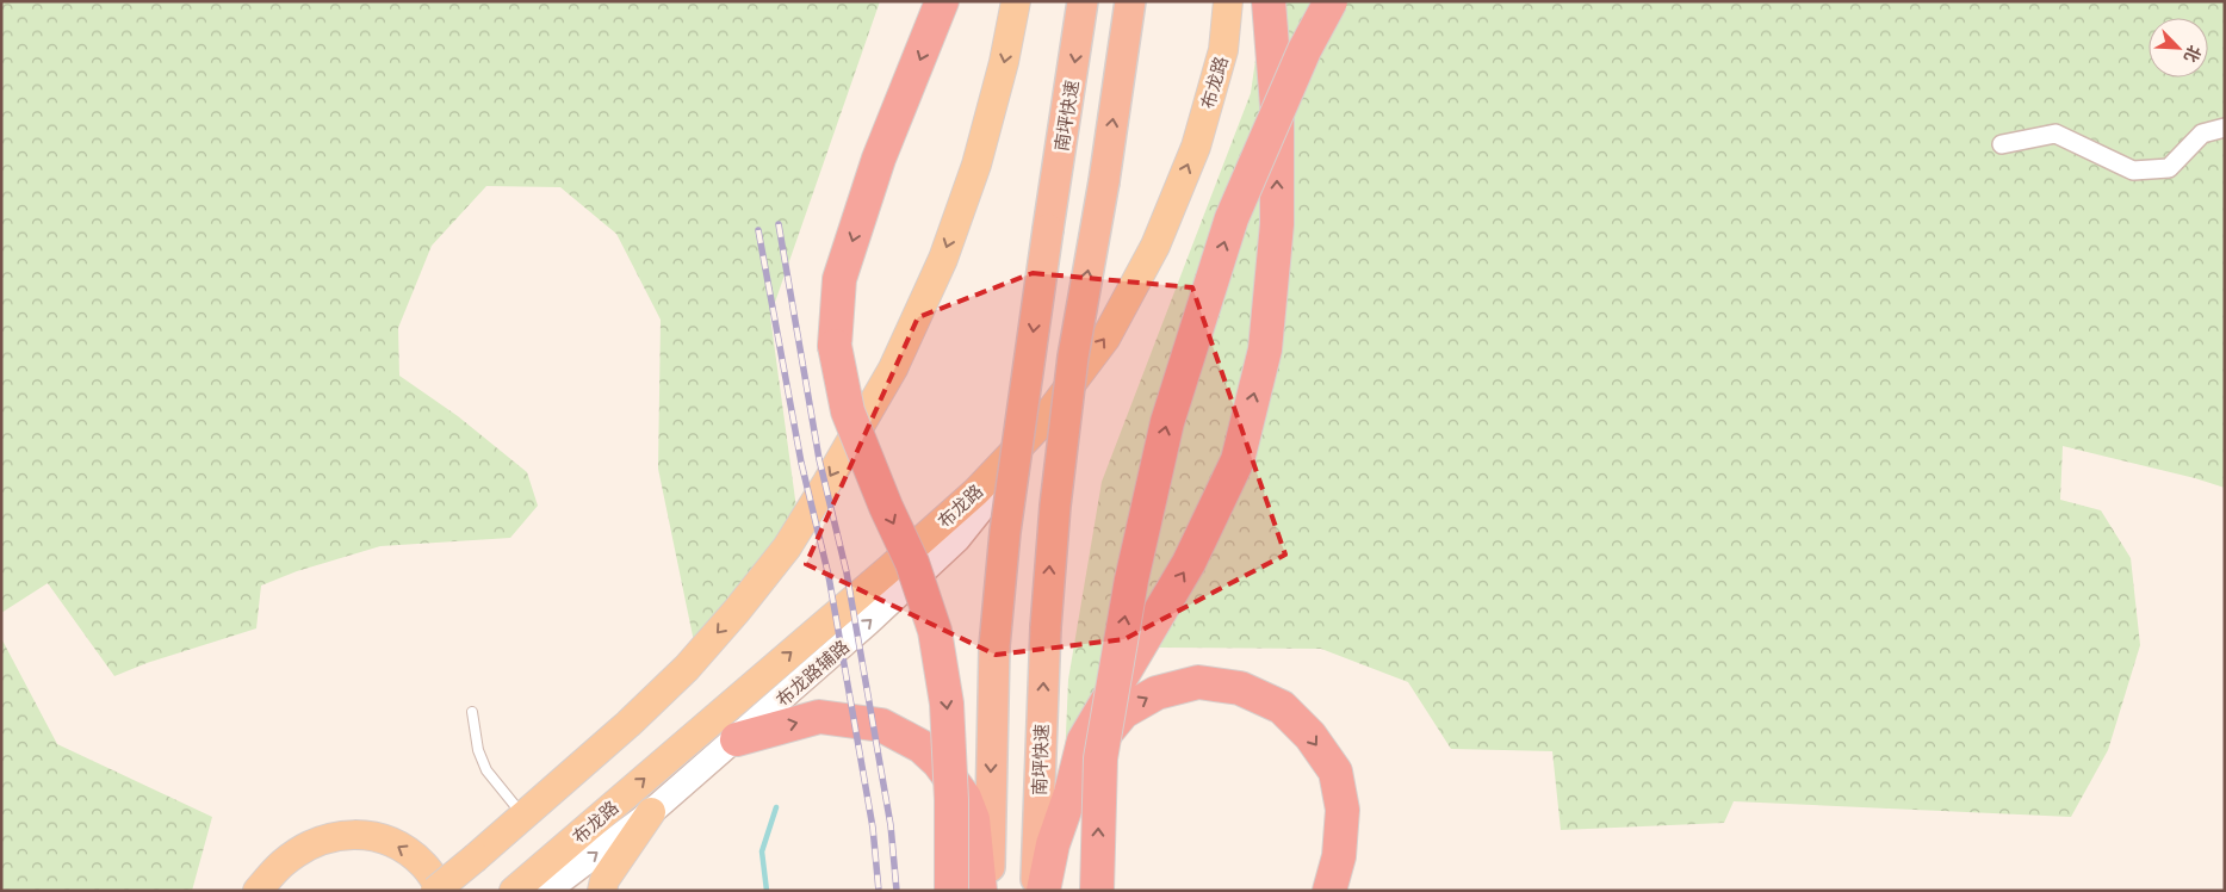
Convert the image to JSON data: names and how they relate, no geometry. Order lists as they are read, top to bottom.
{
  "streets": {
    "highway": ["南坪快速"],
    "main road": ["布龙路", "布龙路辅路"]
  },
  "crossings": [
    ["布龙路", "布龙路辅路"]
  ],
  "north": "bottom right"
}
